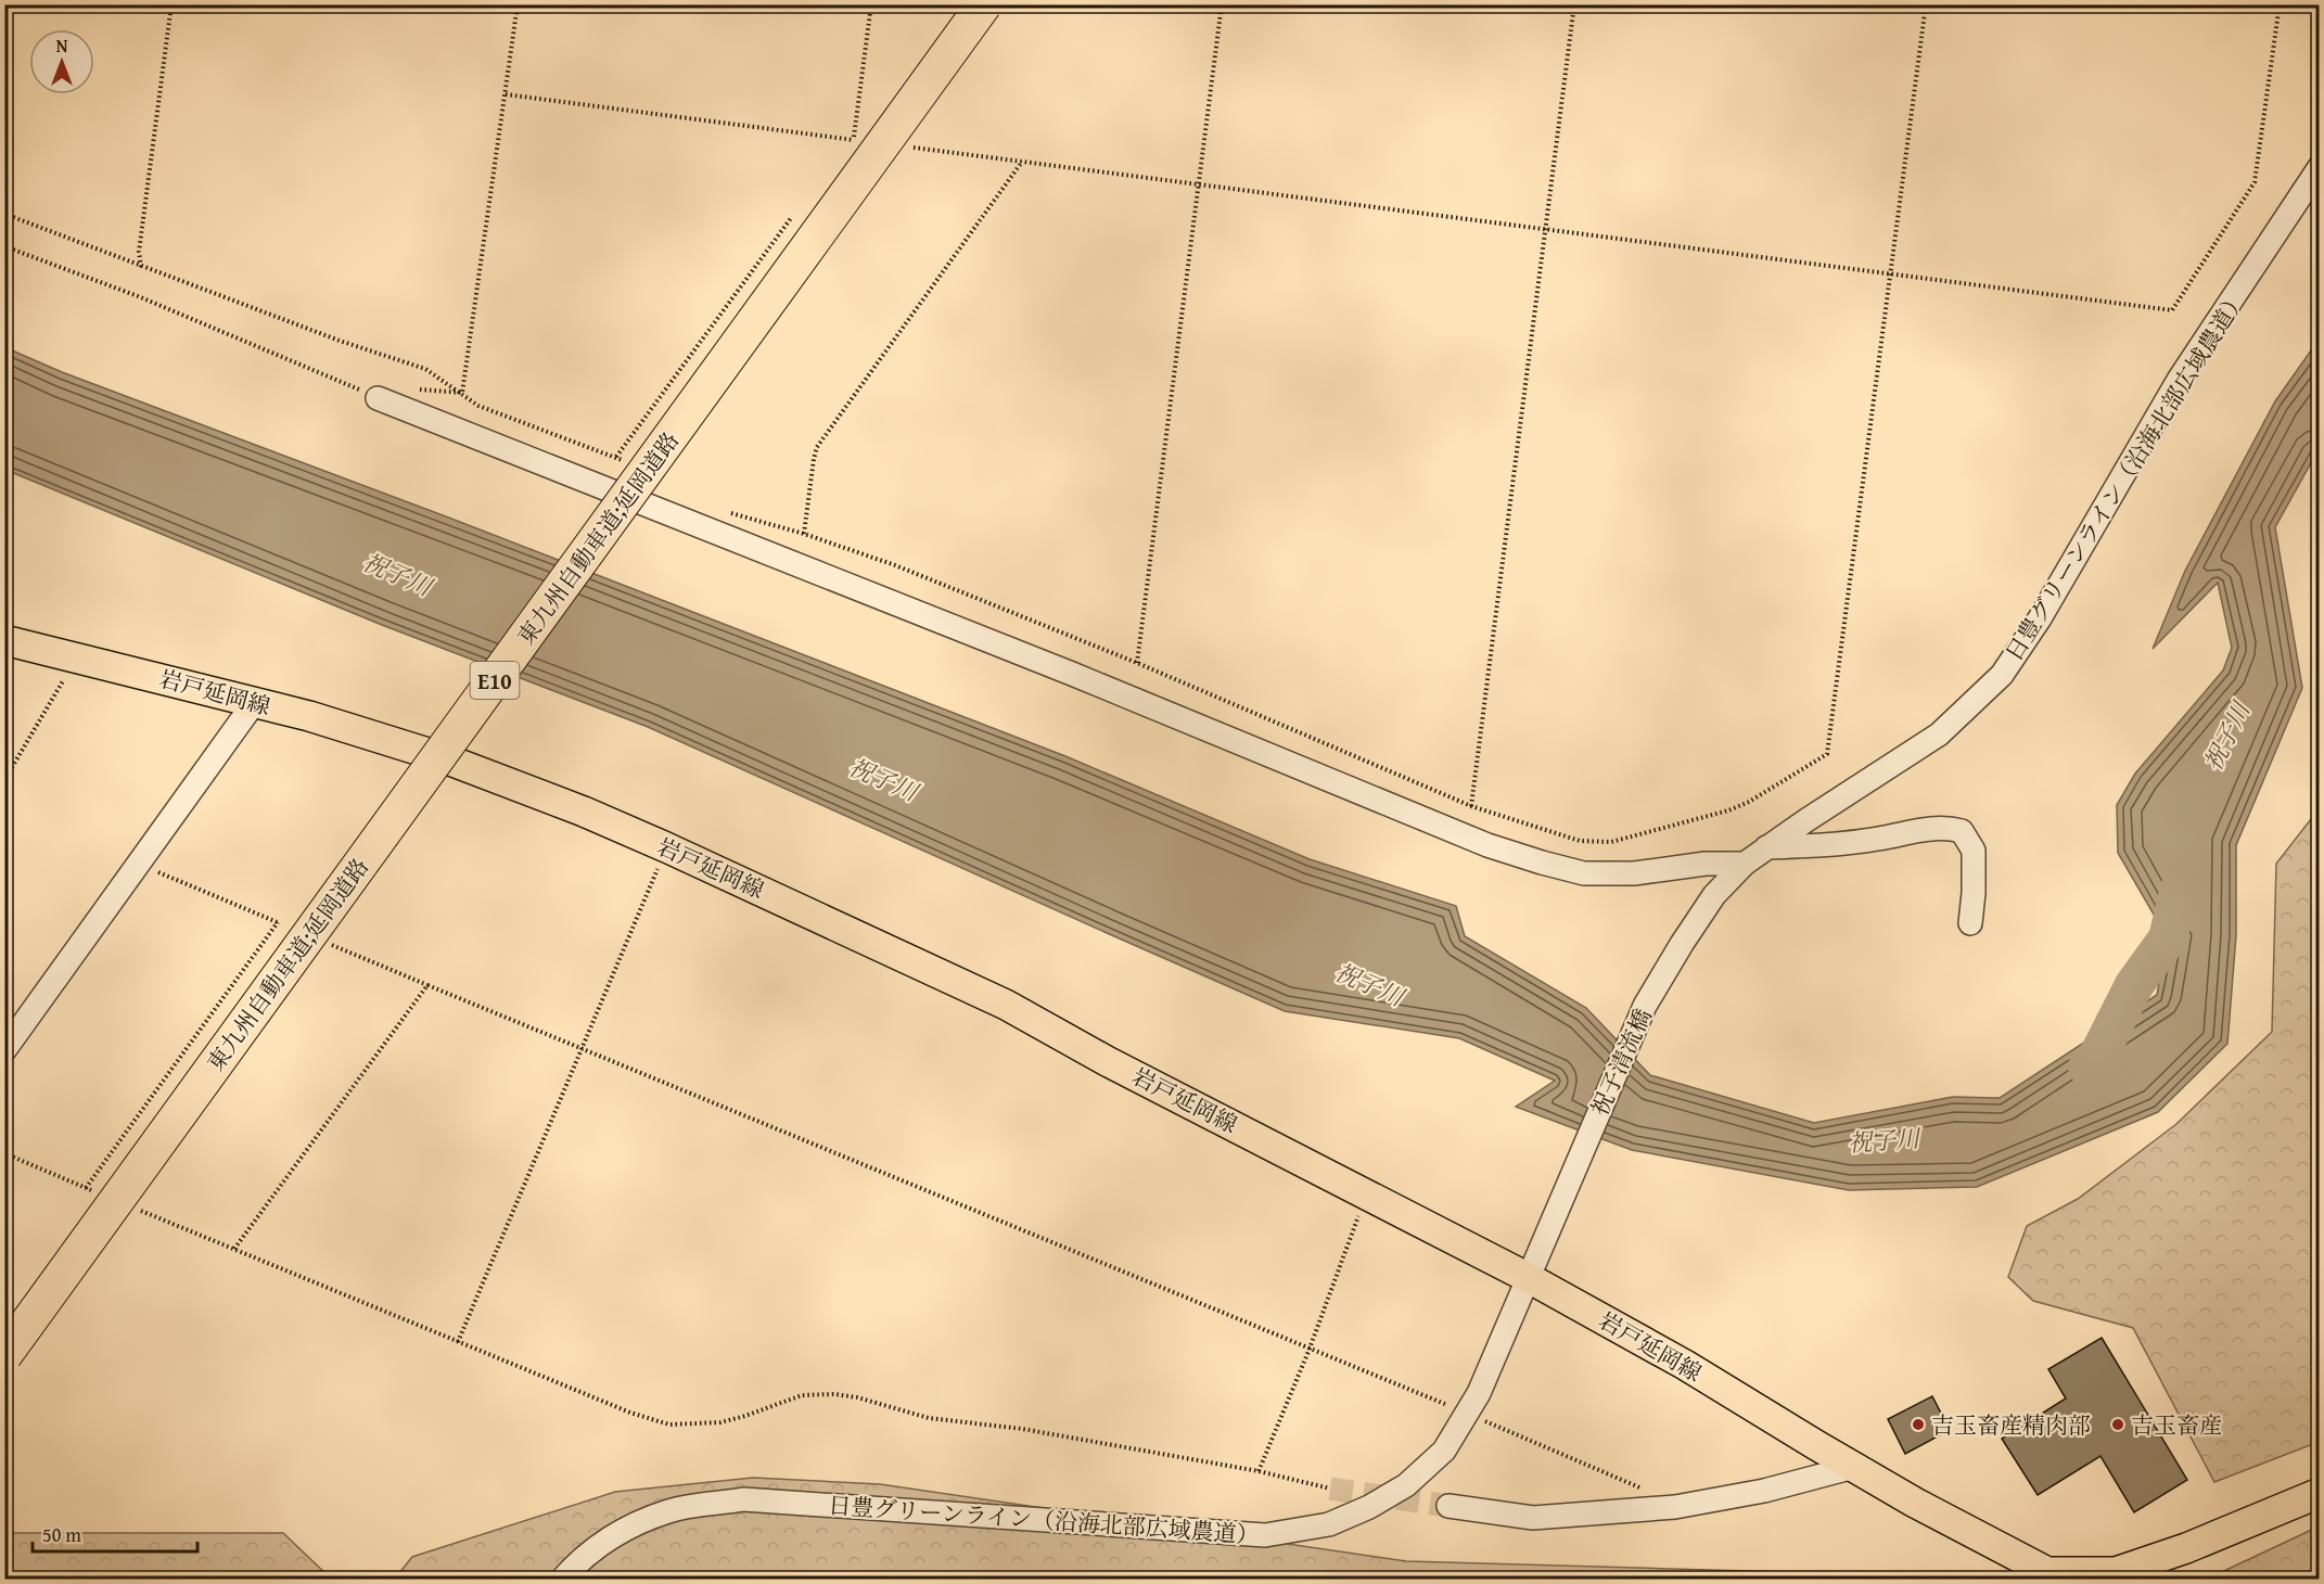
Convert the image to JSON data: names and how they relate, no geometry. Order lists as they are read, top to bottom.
{
  "streets": {
    "highway": ["東九州自動車道;延岡道路", "E10"],
    "main road": ["岩戸延岡線"],
    "street": ["日豊グリーンライン（沿海北部広域農道）", "祝子清流橋"]
  },
  "crossings": [
    ["日豊グリーンライン（沿海北部広域農道）", "岩戸延岡線"],
    ["日豊グリーンライン（沿海北部広域農道）", "祝子清流橋"]
  ],
  "water": ["祝子川"],
  "places": ["吉玉畜産精肉部", "吉玉畜産"],
  "scale_bar": "50 m",
  "north": "top"
}
